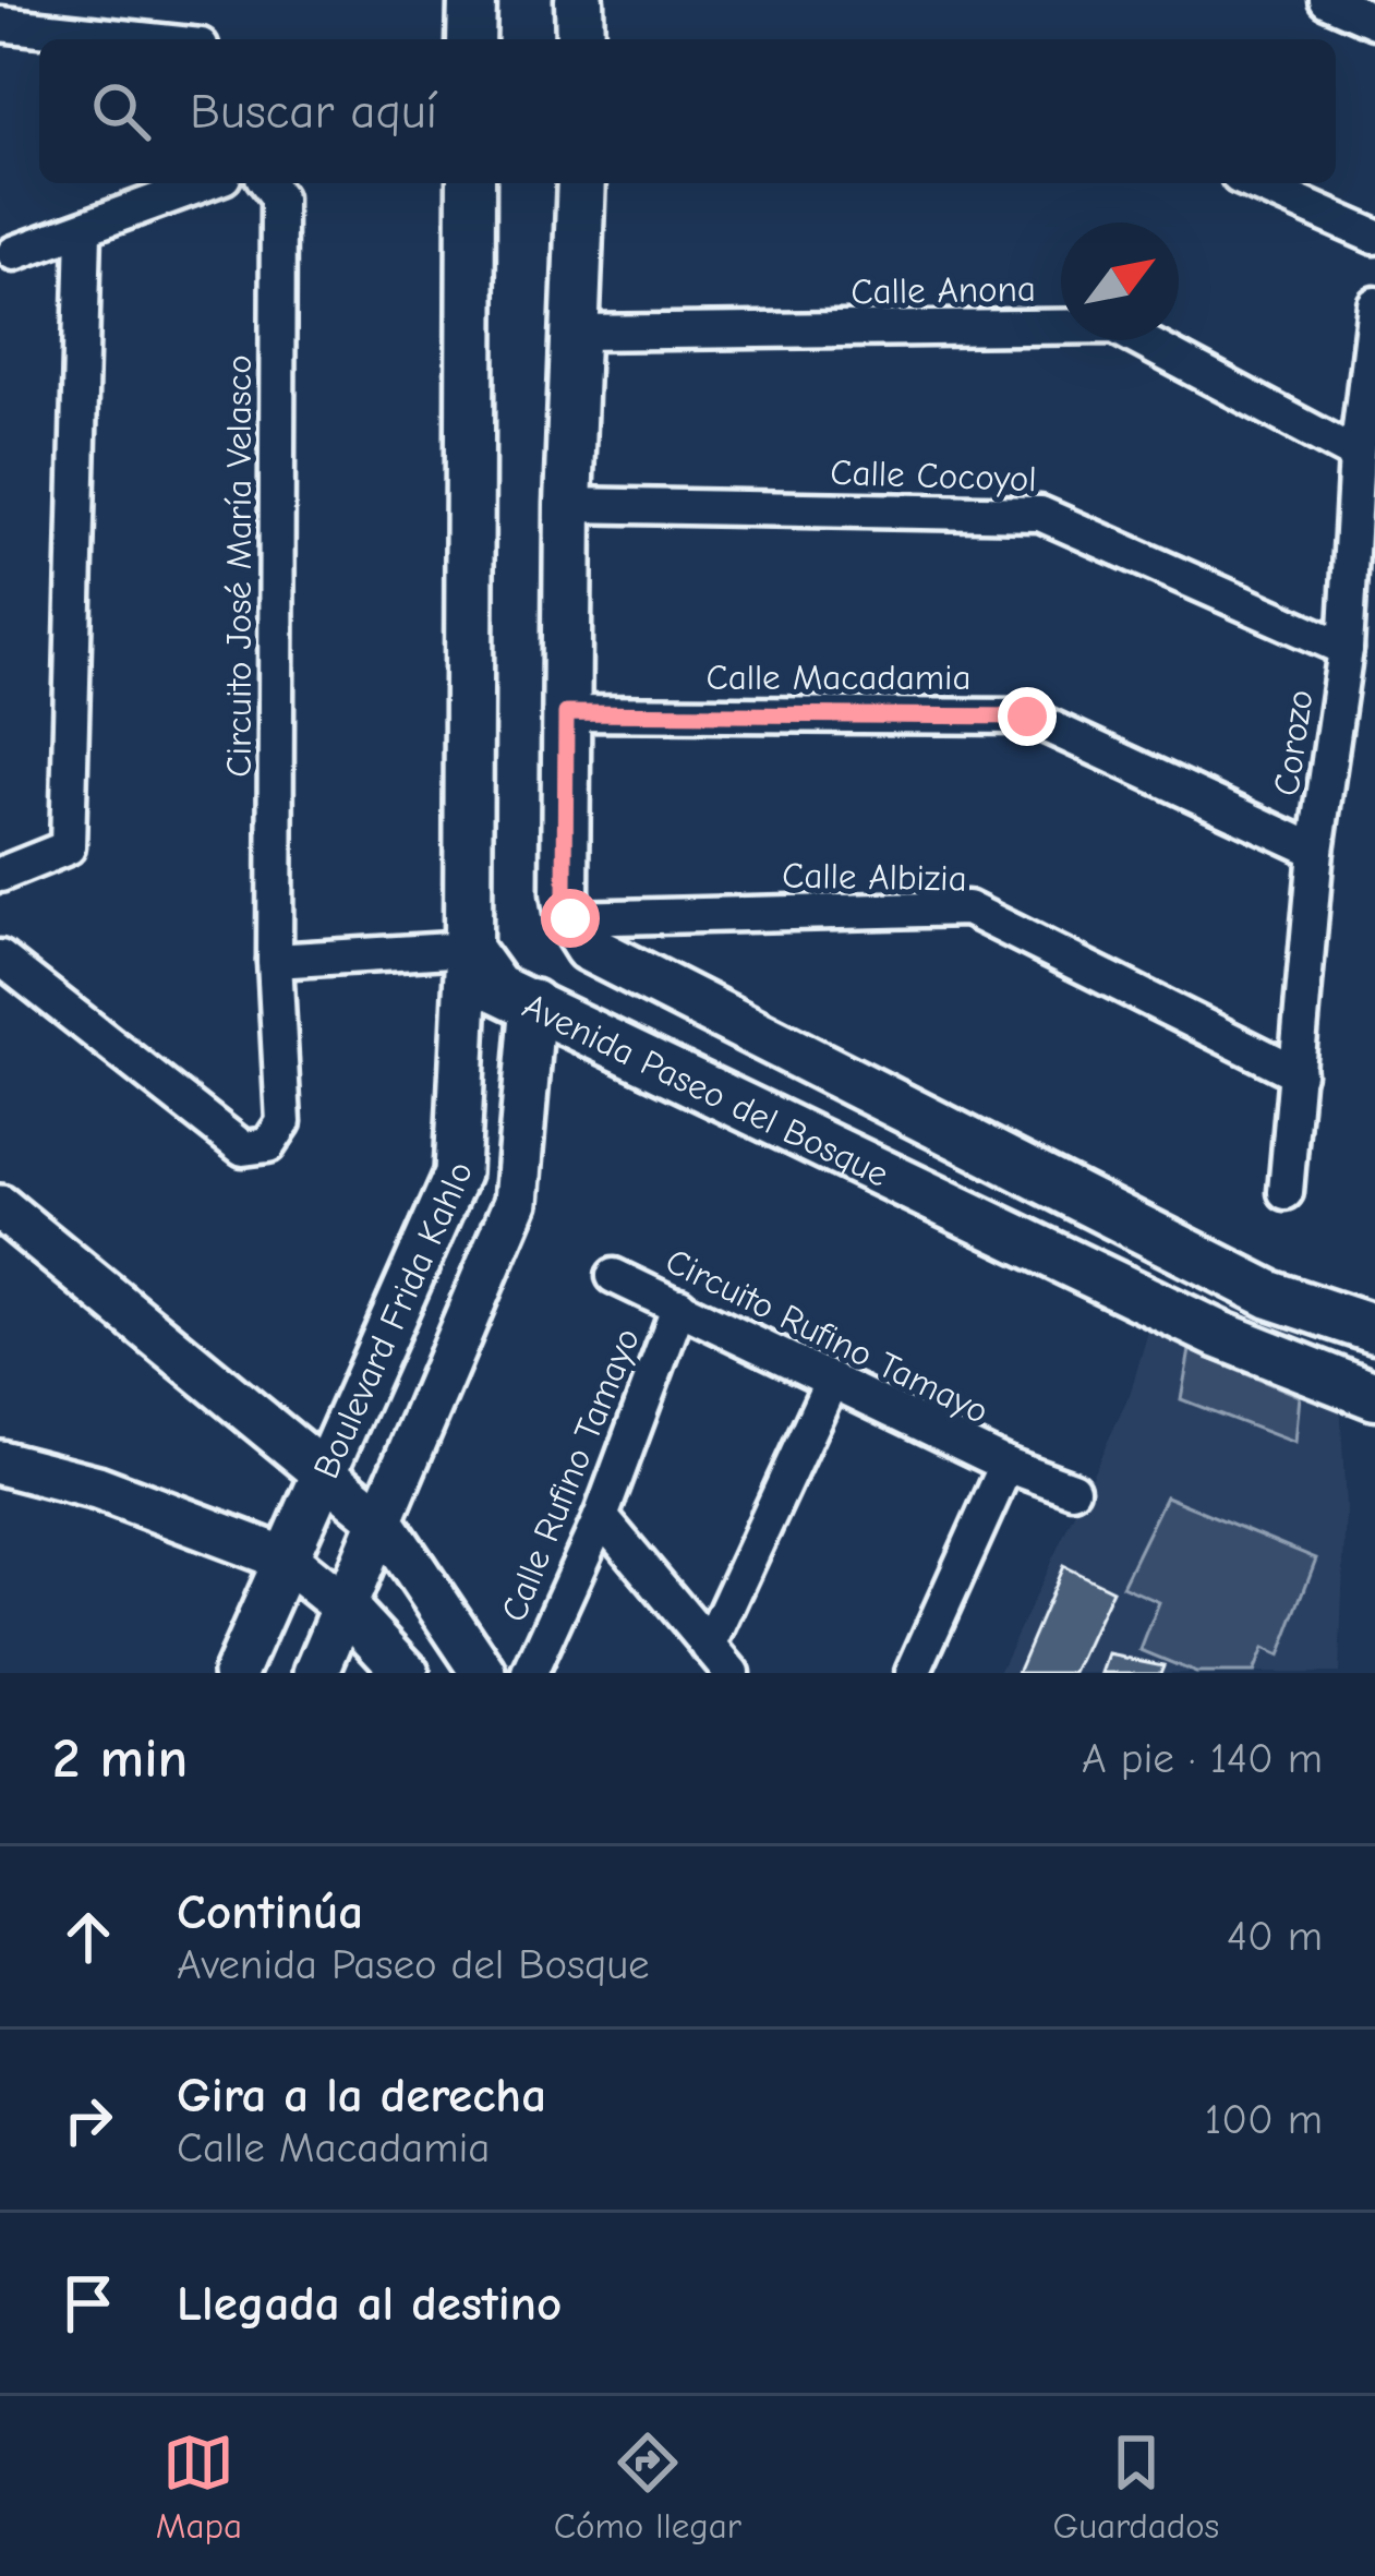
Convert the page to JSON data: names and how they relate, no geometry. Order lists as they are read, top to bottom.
{
  "streets": {
    "main road": ["Avenida Paseo del Bosque"],
    "street": [
      "Calle Anona",
      "Calle Cocoyol",
      "Circuito José María Velasco",
      "Calle Macadamia",
      "Corozo",
      "Calle Albizia",
      "Boulevard Frida Kahlo",
      "Circuito Rufino Tamayo",
      "Calle Rufino Tamayo"
    ]
  },
  "crossings": [
    ["Calle Anona", "Corozo"],
    ["Calle Cocoyol", "Corozo"],
    ["Calle Macadamia", "Corozo"],
    ["Corozo", "Calle Albizia"],
    ["Calle Albizia", "Avenida Paseo del Bosque"],
    ["Avenida Paseo del Bosque", "Boulevard Frida Kahlo"],
    ["Circuito Rufino Tamayo", "Calle Rufino Tamayo"]
  ],
  "north": "top right",
  "page": {
    "search": "Buscar aquí",
    "heading": ["2 min", "A pie · 140 m"],
    "list": [
      ["Continúa", "Avenida Paseo del Bosque", "40 m"],
      ["Gira a la derecha", "Calle Macadamia", "100 m"],
      "Llegada al destino"
    ],
    "nav": ["Mapa", "Cómo llegar", "Guardados"]
  }
}
